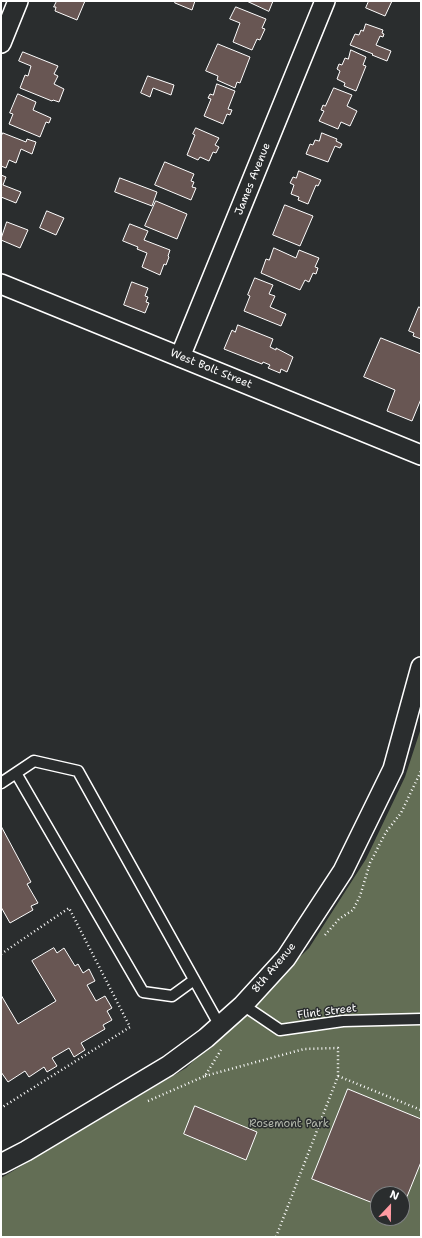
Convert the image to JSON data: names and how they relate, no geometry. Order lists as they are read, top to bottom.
{
  "streets": {
    "street": ["James Avenue", "West Bolt Street", "8th Avenue"],
    "lane": ["Flint Street"]
  },
  "crossings": [
    ["James Avenue", "West Bolt Street"],
    ["8th Avenue", "Flint Street"]
  ],
  "parks": ["Rosemont Park"],
  "north": "top"
}
